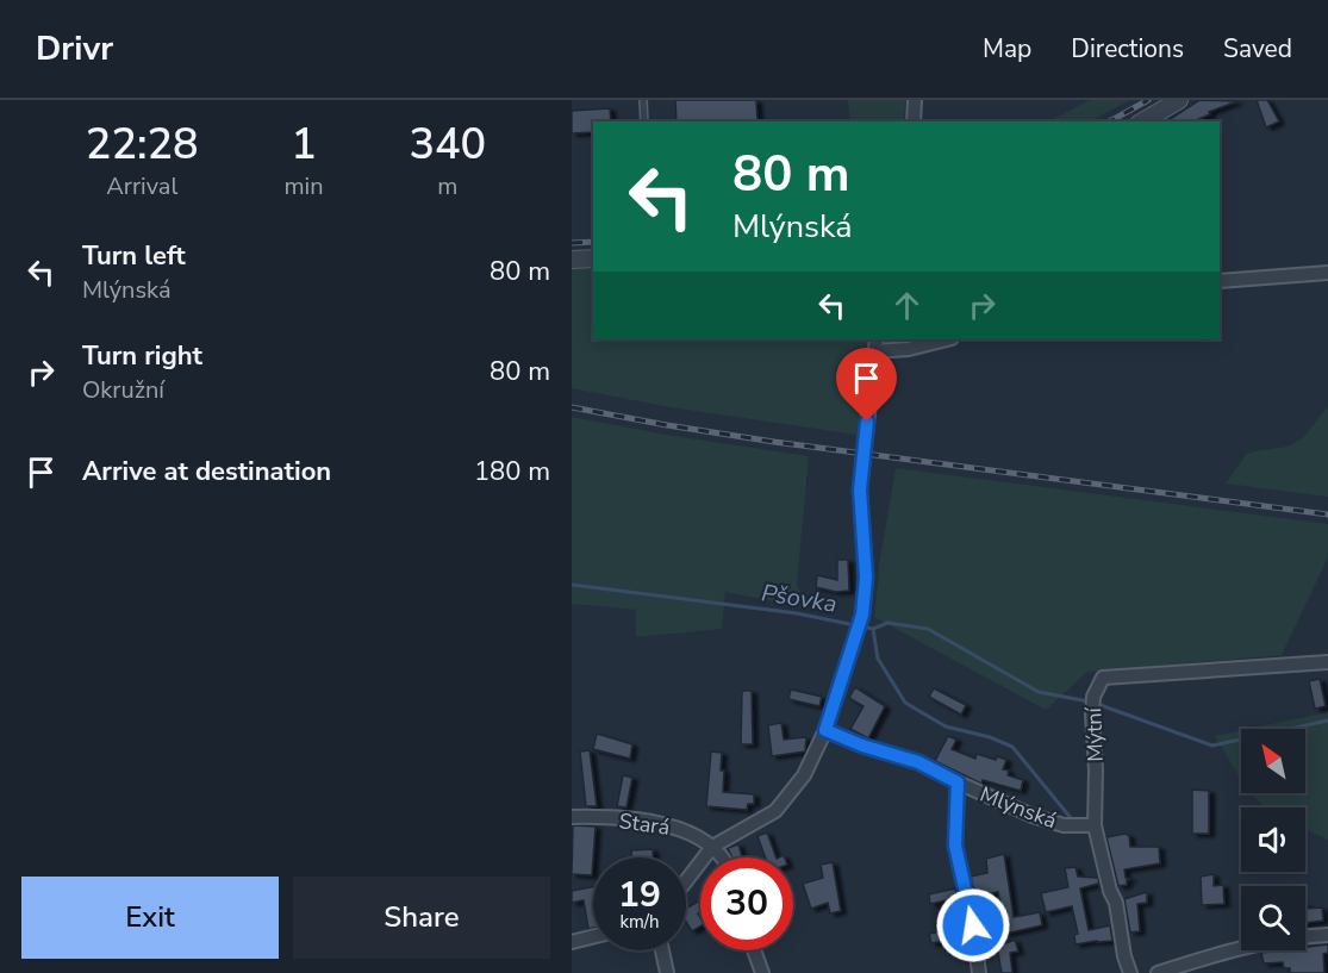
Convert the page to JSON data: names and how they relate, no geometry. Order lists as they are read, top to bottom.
{
  "streets": {
    "street": ["Mýtní", "Mlýnská", "Stará"]
  },
  "crossings": [
    ["Mýtní", "Mlýnská"]
  ],
  "water": ["Pšovka"],
  "north": "top left",
  "page": {
    "header": "Drivr",
    "nav": ["Map", "Directions", "Saved"],
    "eta": [
      "22:28",
      "Arrival",
      "1",
      "min",
      "340",
      "m"
    ],
    "turn": ["80 m", "Mlýnská"],
    "list": [
      {
        "name": "Turn left",
        "note": "Mlýnská",
        "value": "80 m"
      },
      {
        "name": "Turn right",
        "note": "Okružní",
        "value": "80 m"
      },
      {
        "name": "Arrive at destination",
        "value": "180 m"
      }
    ],
    "speed": "19 km/h",
    "limit": "30",
    "buttons": ["Exit", "Share"]
  }
}
